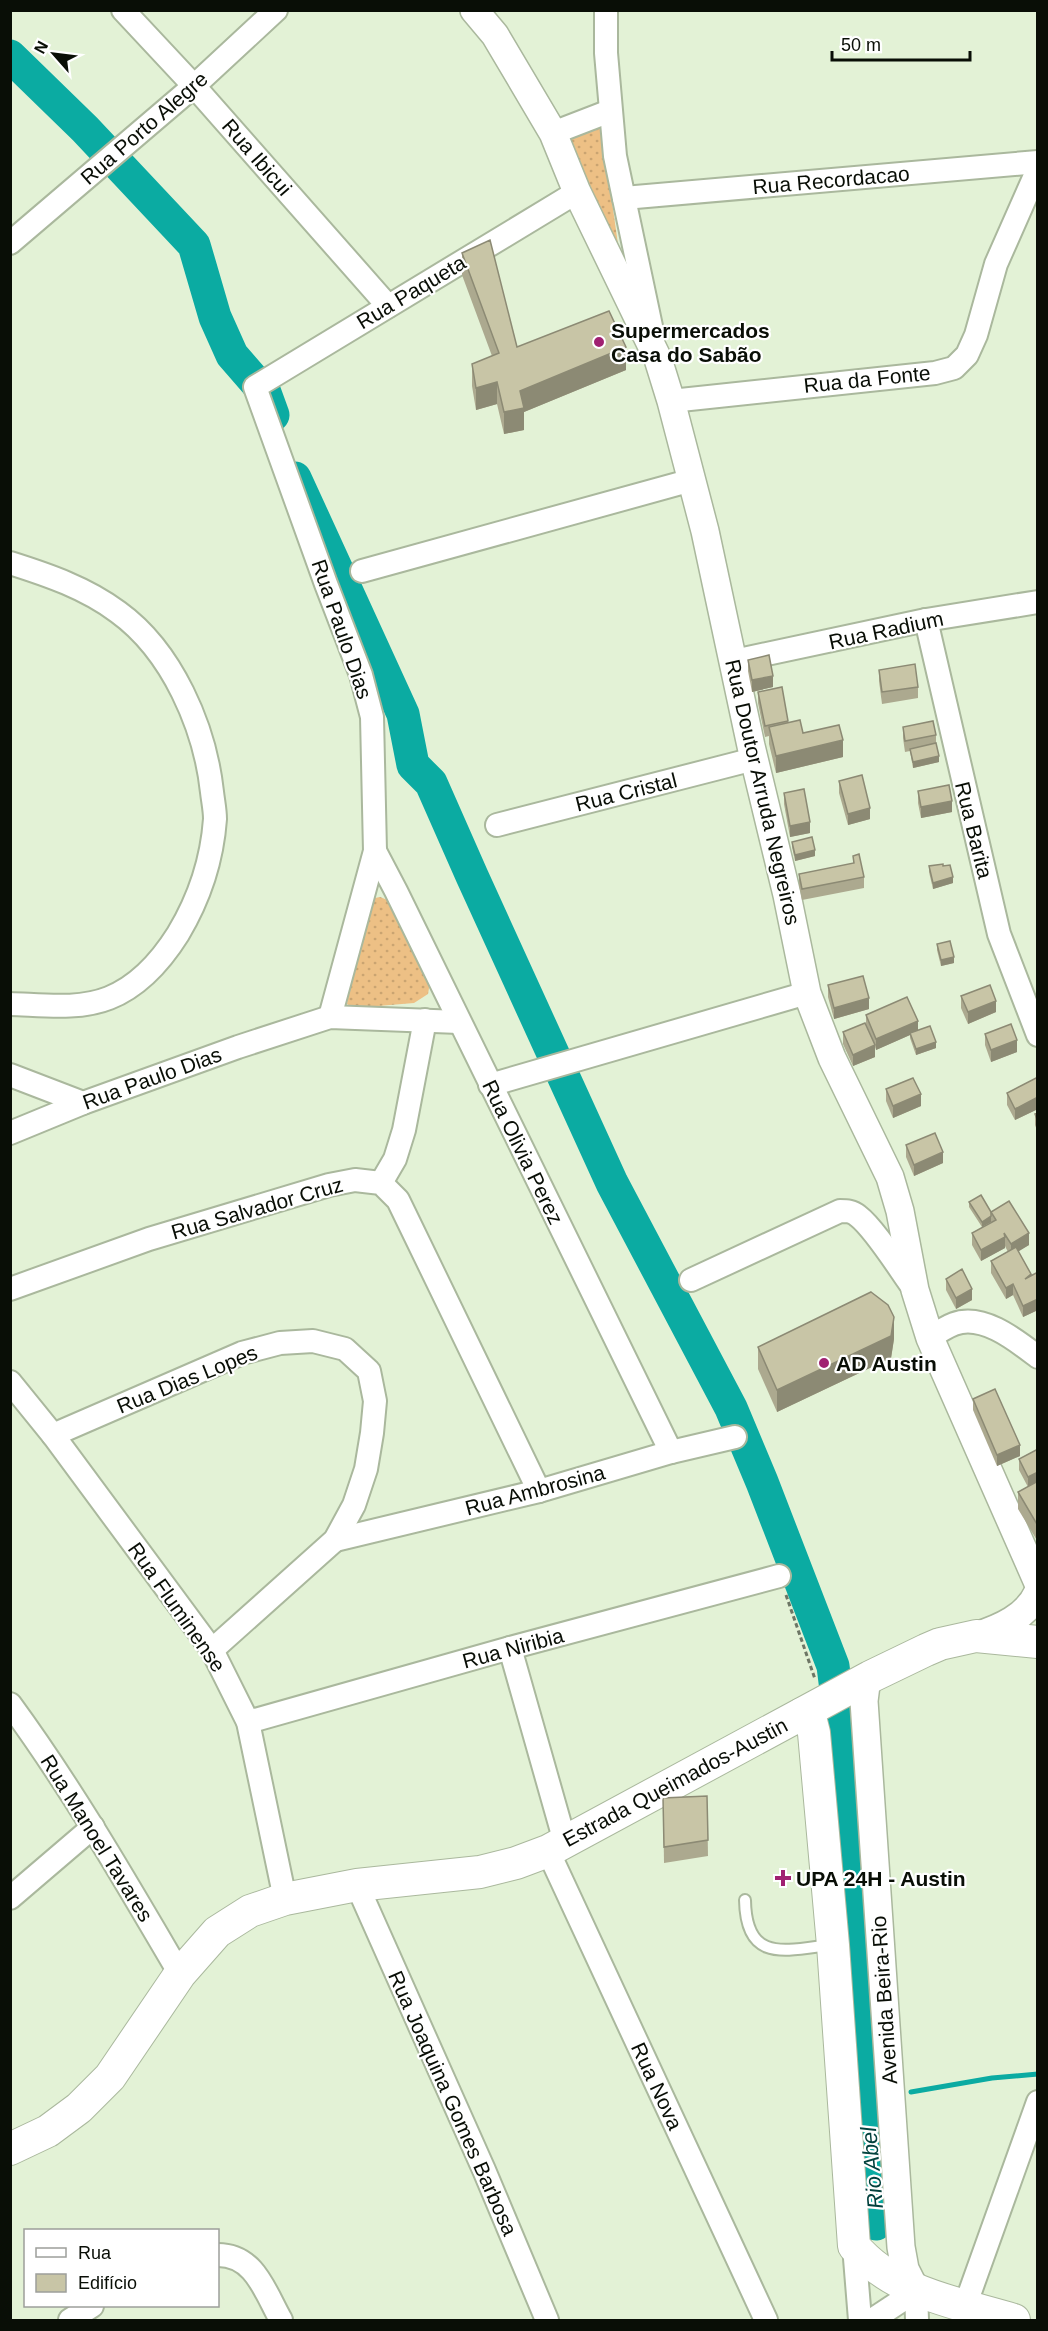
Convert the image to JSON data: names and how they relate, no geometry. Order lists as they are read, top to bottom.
{
  "streets": {
    "main road": ["Estrada Queimados-Austin"],
    "street": [
      "Rua Porto Alegre",
      "Rua Ibicui",
      "Rua Recordacao",
      "Rua Paqueta",
      "Rua da Fonte",
      "Rua Paulo Dias",
      "Rua Radium",
      "Rua Cristal",
      "Rua Doutor Arruda Negreiros",
      "Rua Barita",
      "Rua Olivia Perez",
      "Rua Salvador Cruz",
      "Rua Dias Lopes",
      "Rua Ambrosina",
      "Rua Fluminense",
      "Rua Niribia",
      "Rua Manoel Tavares",
      "Avenida Beira-Rio",
      "Rua Nova",
      "Rua Joaquina Gomes Barbosa"
    ]
  },
  "crossings": [
    ["Rua Porto Alegre", "Rua Ibicui"],
    ["Rua Ibicui", "Rua Paqueta"],
    ["Rua Paqueta", "Rua Paulo Dias"],
    ["Rua Paqueta", "Rua Doutor Arruda Negreiros"],
    ["Rua da Fonte", "Rua Doutor Arruda Negreiros"],
    ["Rua Paulo Dias", "Rua Olivia Perez"],
    ["Rua Radium", "Rua Doutor Arruda Negreiros"],
    ["Rua Radium", "Rua Barita"],
    ["Rua Cristal", "Rua Doutor Arruda Negreiros"],
    ["Rua Olivia Perez", "Rua Ambrosina"],
    ["Rua Dias Lopes", "Rua Ambrosina"],
    ["Rua Dias Lopes", "Rua Fluminense"],
    ["Rua Fluminense", "Rua Niribia"],
    ["Rua Fluminense", "Estrada Queimados-Austin"],
    ["Rua Niribia", "Rua Nova"],
    ["Estrada Queimados-Austin", "Rua Manoel Tavares"],
    ["Estrada Queimados-Austin", "Avenida Beira-Rio"],
    ["Estrada Queimados-Austin", "Rua Nova"],
    ["Estrada Queimados-Austin", "Rua Joaquina Gomes Barbosa"]
  ],
  "water": ["Rio Abel"],
  "places": {
    "other": ["Supermercados Casa do Sabão", "AD Austin"],
    "health": ["UPA 24H - Austin"]
  },
  "legend": ["Rua", "Edifício"],
  "scale_bar": "50 m",
  "north": "top left"
}
